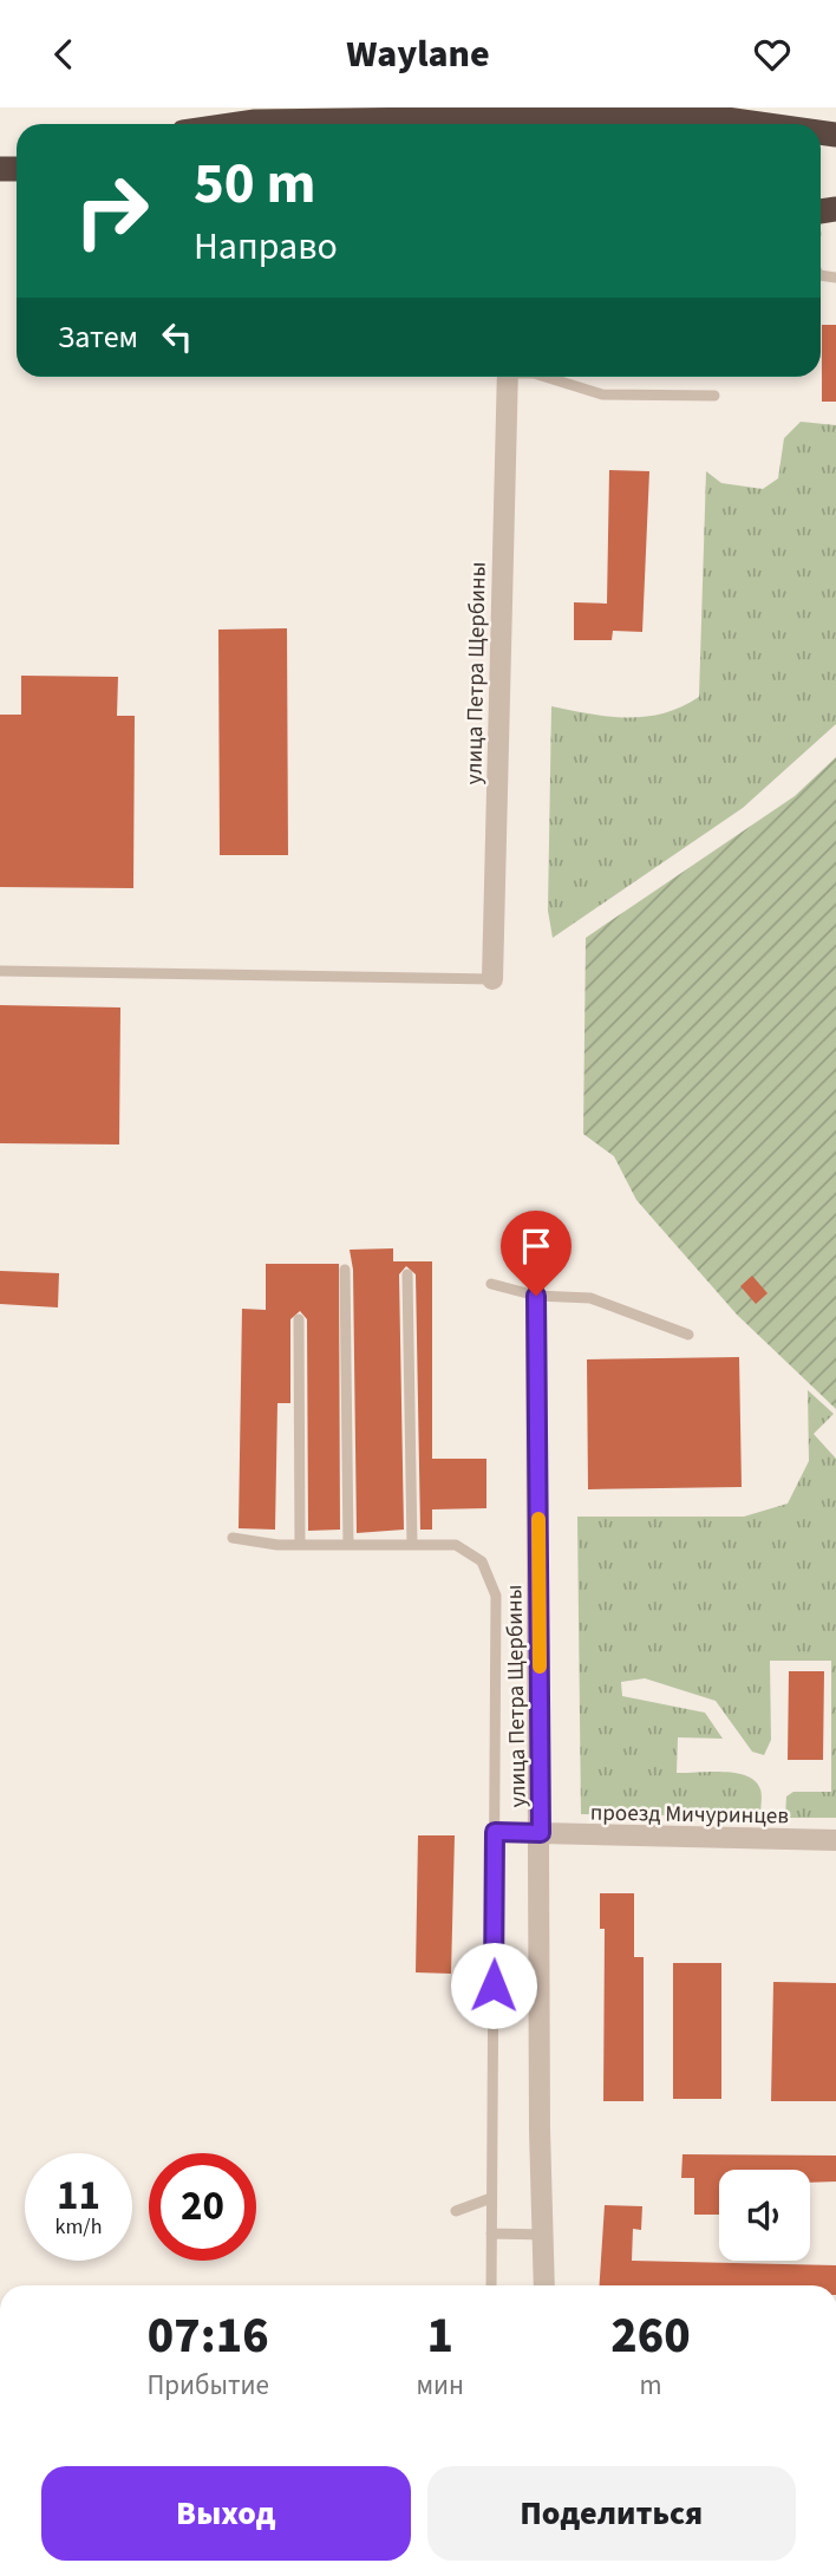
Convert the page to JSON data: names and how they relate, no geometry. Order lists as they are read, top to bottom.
{
  "streets": {
    "street": ["улица Петра Щербины", "проезд Мичуринцев"]
  },
  "crossings": [
    ["улица Петра Щербины", "проезд Мичуринцев"]
  ],
  "page": {
    "header": "Waylane",
    "turn": ["50 m", "Направо"],
    "then": "Затем",
    "speed": "11 km/h",
    "limit": "20",
    "eta": [
      "07:16",
      "Прибытие",
      "1",
      "мин",
      "260",
      "m"
    ],
    "buttons": ["Выход", "Поделиться"]
  }
}
